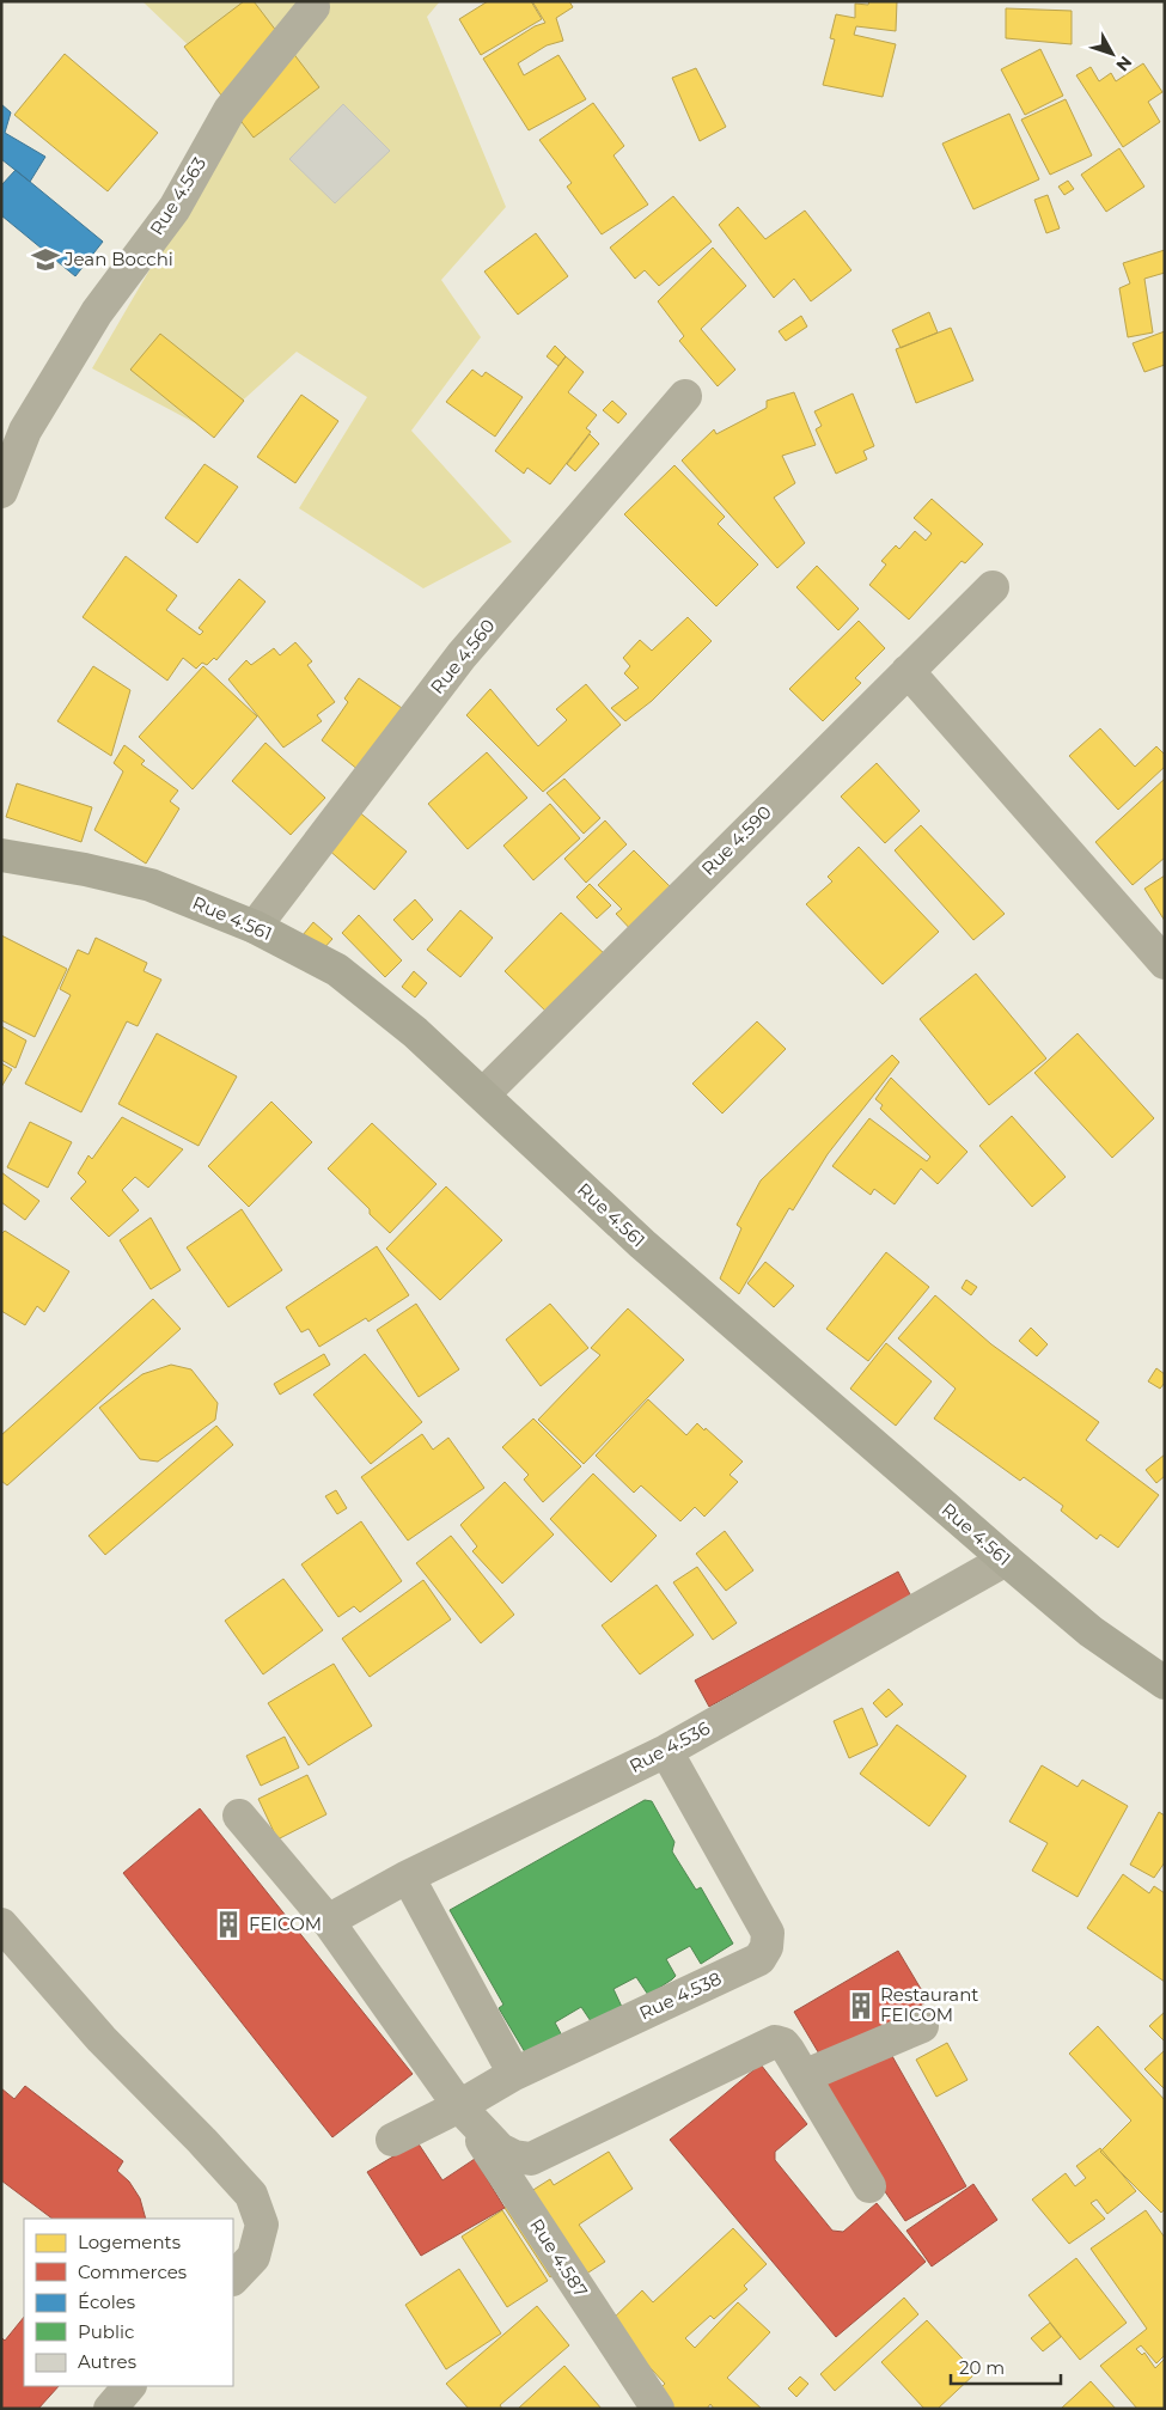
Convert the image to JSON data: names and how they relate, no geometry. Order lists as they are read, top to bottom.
{
  "streets": {
    "main road": ["Rue 4.561"],
    "street": [
      "Rue 4.563",
      "Rue 4.560",
      "Rue 4.590",
      "Rue 4.536",
      "Rue 4.538",
      "Rue 4.587"
    ]
  },
  "crossings": [
    ["Rue 4.560", "Rue 4.561"],
    ["Rue 4.590", "Rue 4.561"],
    ["Rue 4.561", "Rue 4.536"],
    ["Rue 4.536", "Rue 4.538"],
    ["Rue 4.538", "Rue 4.587"]
  ],
  "places": {
    "school or university": ["Jean Bocchi"],
    "building": ["FEICOM", "Restaurant FEICOM"]
  },
  "legend": [
    "Logements",
    "Commerces",
    "Écoles",
    "Public",
    "Autres"
  ],
  "scale_bar": "20 m",
  "north": "bottom right"
}
